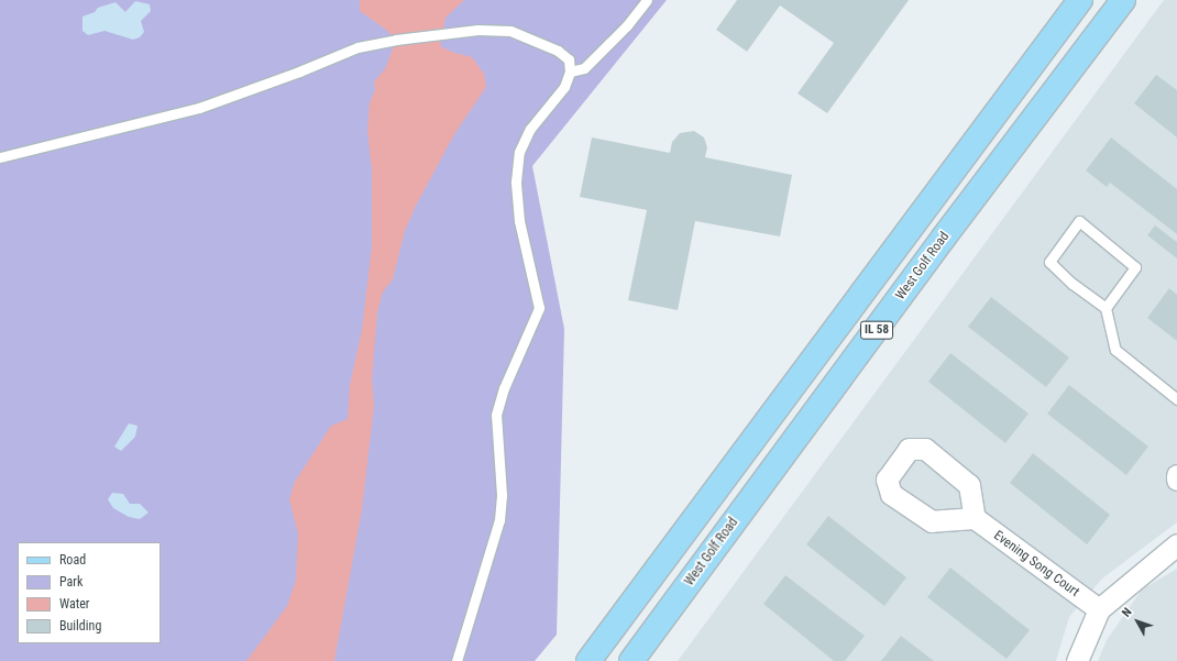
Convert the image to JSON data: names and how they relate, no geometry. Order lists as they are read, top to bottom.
{
  "streets": {
    "main road": ["West Golf Road", "IL 58"],
    "street": ["Evening Song Court"]
  },
  "legend": [
    "Road",
    "Park",
    "Water",
    "Building"
  ],
  "north": "top left"
}
